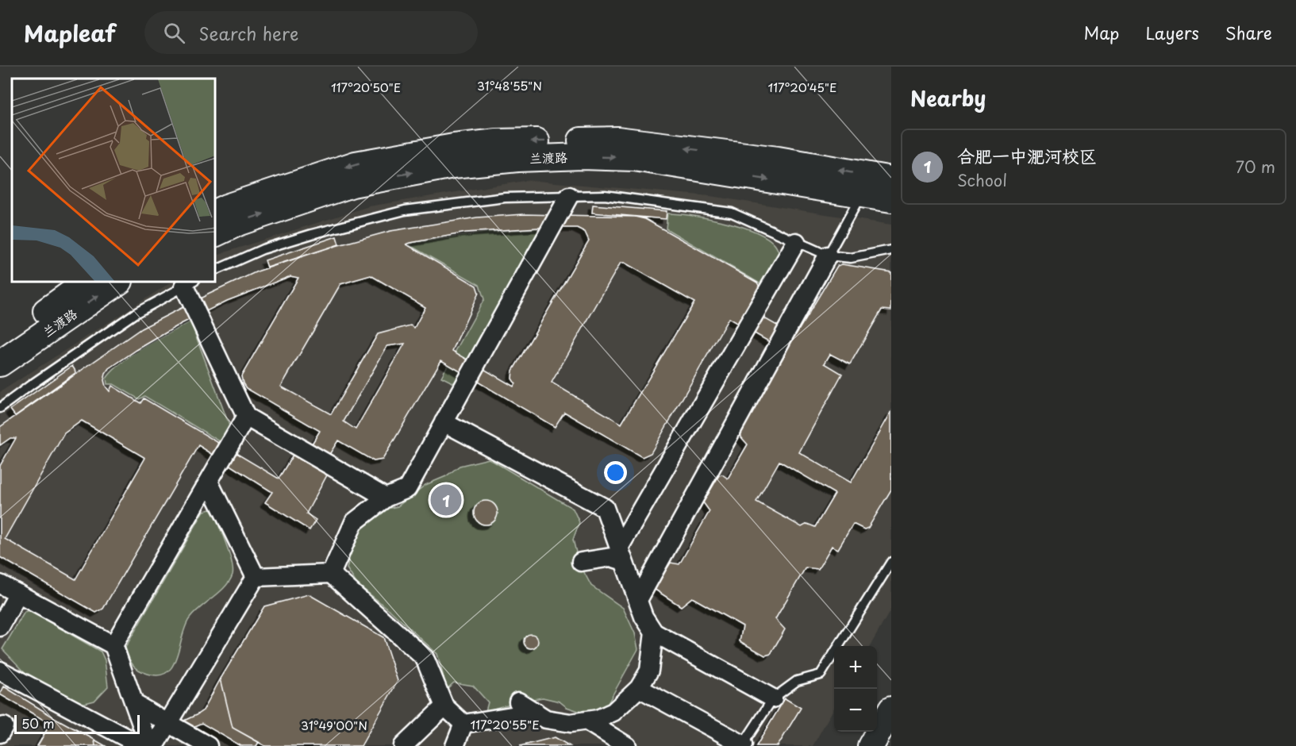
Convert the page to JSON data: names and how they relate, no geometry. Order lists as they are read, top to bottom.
{
  "streets": {
    "street": ["兰渡路"]
  },
  "scale_bar": "50 m",
  "page": {
    "header": "Mapleaf",
    "search": "Search here",
    "nav": ["Map", "Layers", "Share"],
    "heading": "Nearby",
    "list": [
      {
        "mark": "1",
        "name": "合肥一中淝河校区",
        "note": "School",
        "value": "70 m"
      }
    ],
    "pins": "1",
    "map_buttons": ["+", "−"],
    "scale": "50 m"
  },
  "coordinates": [
    "31°48'55\"N",
    "117°20'50\"E",
    "117°20'45\"E",
    "117°20'55\"E",
    "31°49'00\"N"
  ]
}
